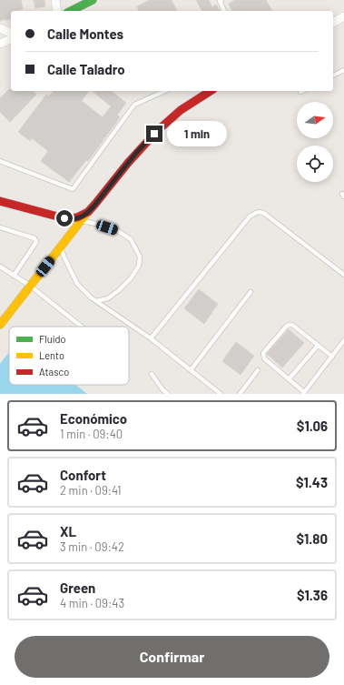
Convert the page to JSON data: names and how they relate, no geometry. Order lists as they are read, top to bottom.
{
  "legend": ["Fluido", "Lento", "Atasco"],
  "north": "right",
  "page": {
    "banner": ["Calle Montes", "Calle Taladro"],
    "bubble": "1 min",
    "list": [
      {
        "name": "Económico",
        "note": "1 min · 09:40",
        "value": "$1.06"
      },
      {
        "name": "Confort",
        "note": "2 min · 09:41",
        "value": "$1.43"
      },
      {
        "name": "XL",
        "note": "3 min · 09:42",
        "value": "$1.80"
      },
      {
        "name": "Green",
        "note": "4 min · 09:43",
        "value": "$1.36"
      }
    ],
    "buttons": "Confirmar"
  }
}
